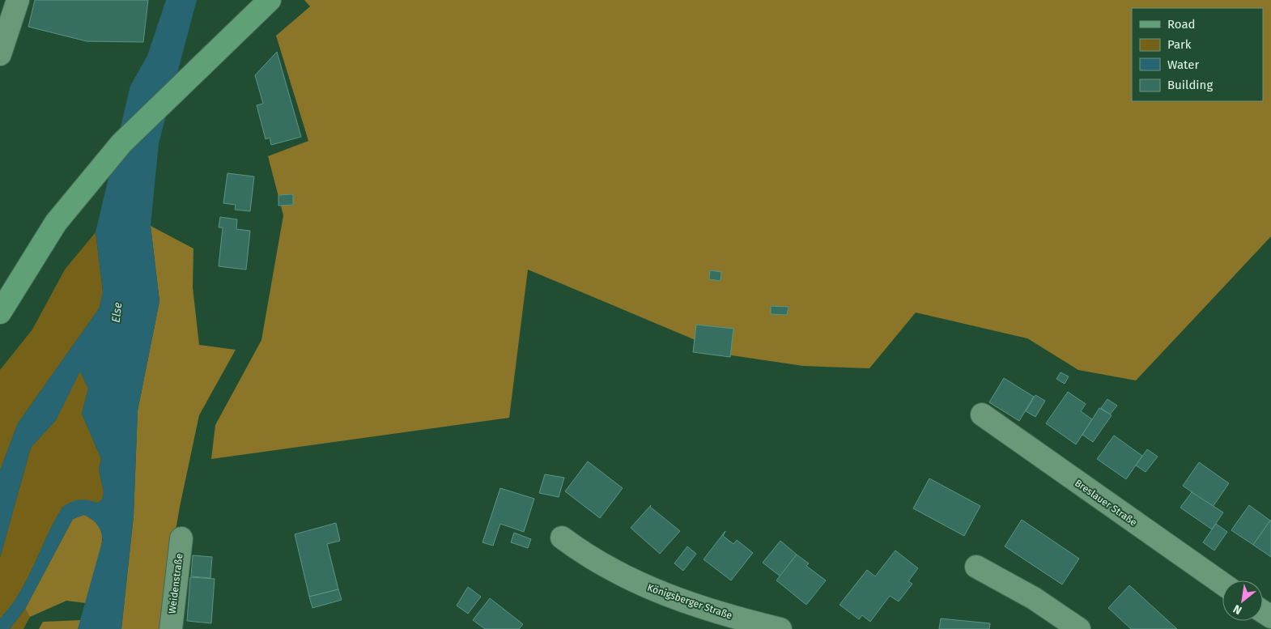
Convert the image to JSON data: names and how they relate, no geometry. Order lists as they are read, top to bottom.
{
  "streets": {
    "street": ["Breslauer Straße", "Weidenstraße", "Königsberger Straße"]
  },
  "water": ["Else"],
  "legend": [
    "Road",
    "Park",
    "Water",
    "Building"
  ],
  "north": "bottom left"
}
